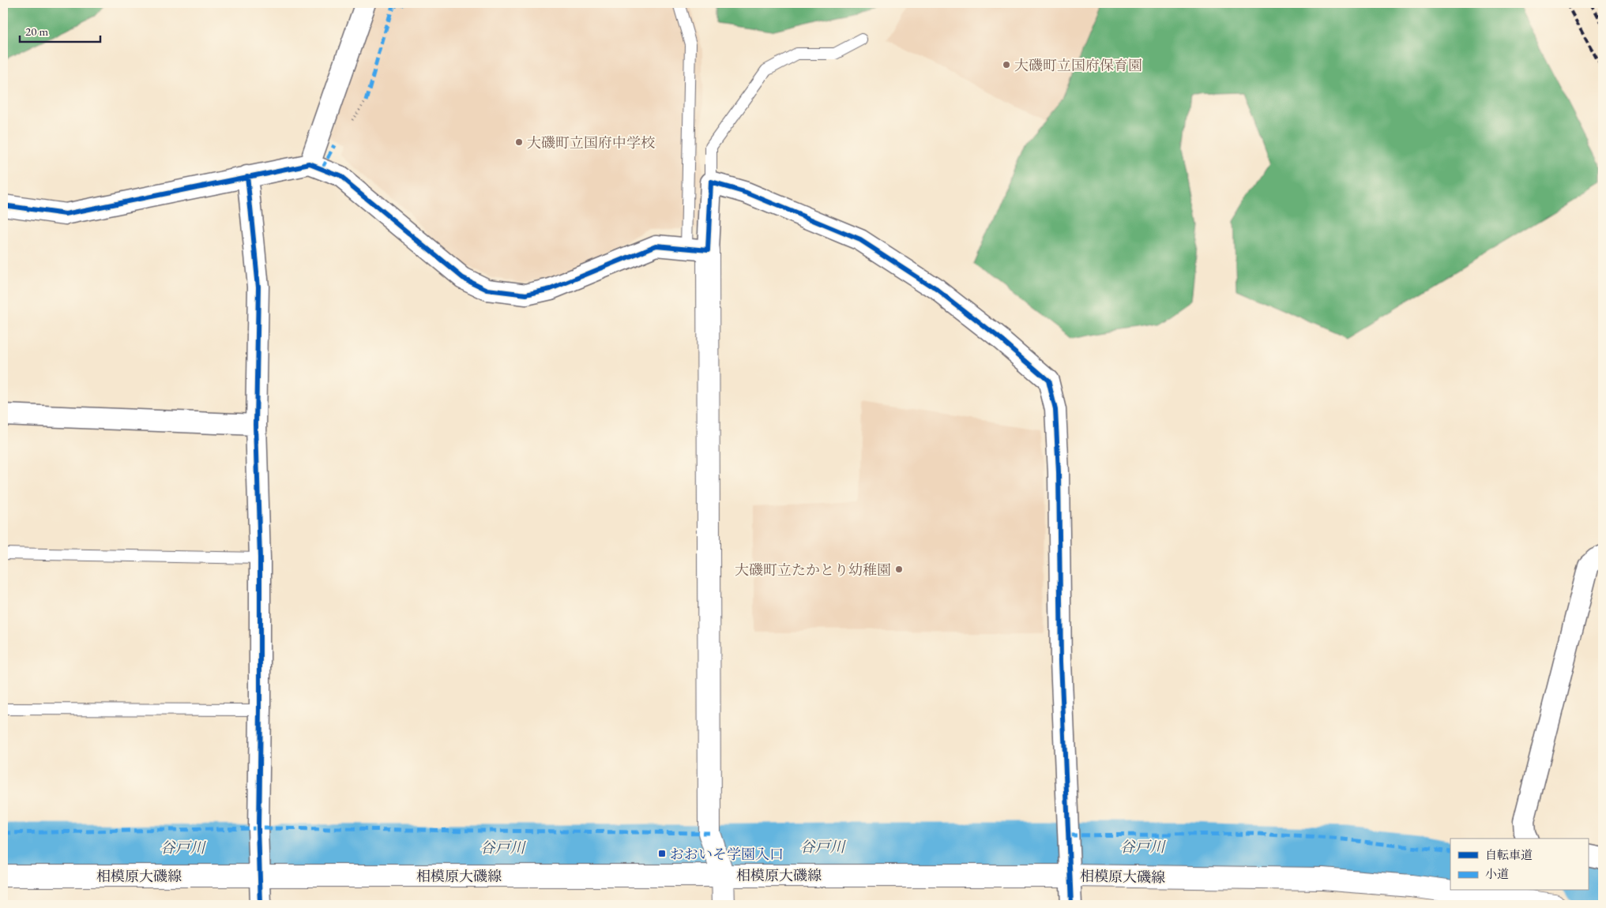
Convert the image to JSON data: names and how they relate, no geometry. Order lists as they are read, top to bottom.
{
  "streets": {
    "main road": ["相模原大磯線"]
  },
  "water": ["谷戸川"],
  "places": {
    "other": ["大磯町立国府保育園", "大磯町立国府中学校", "大磯町立たかとり幼稚園"],
    "transit": ["おおいそ学園入口"]
  },
  "legend": ["自転車道", "小道"],
  "scale_bar": "20 m"
}
